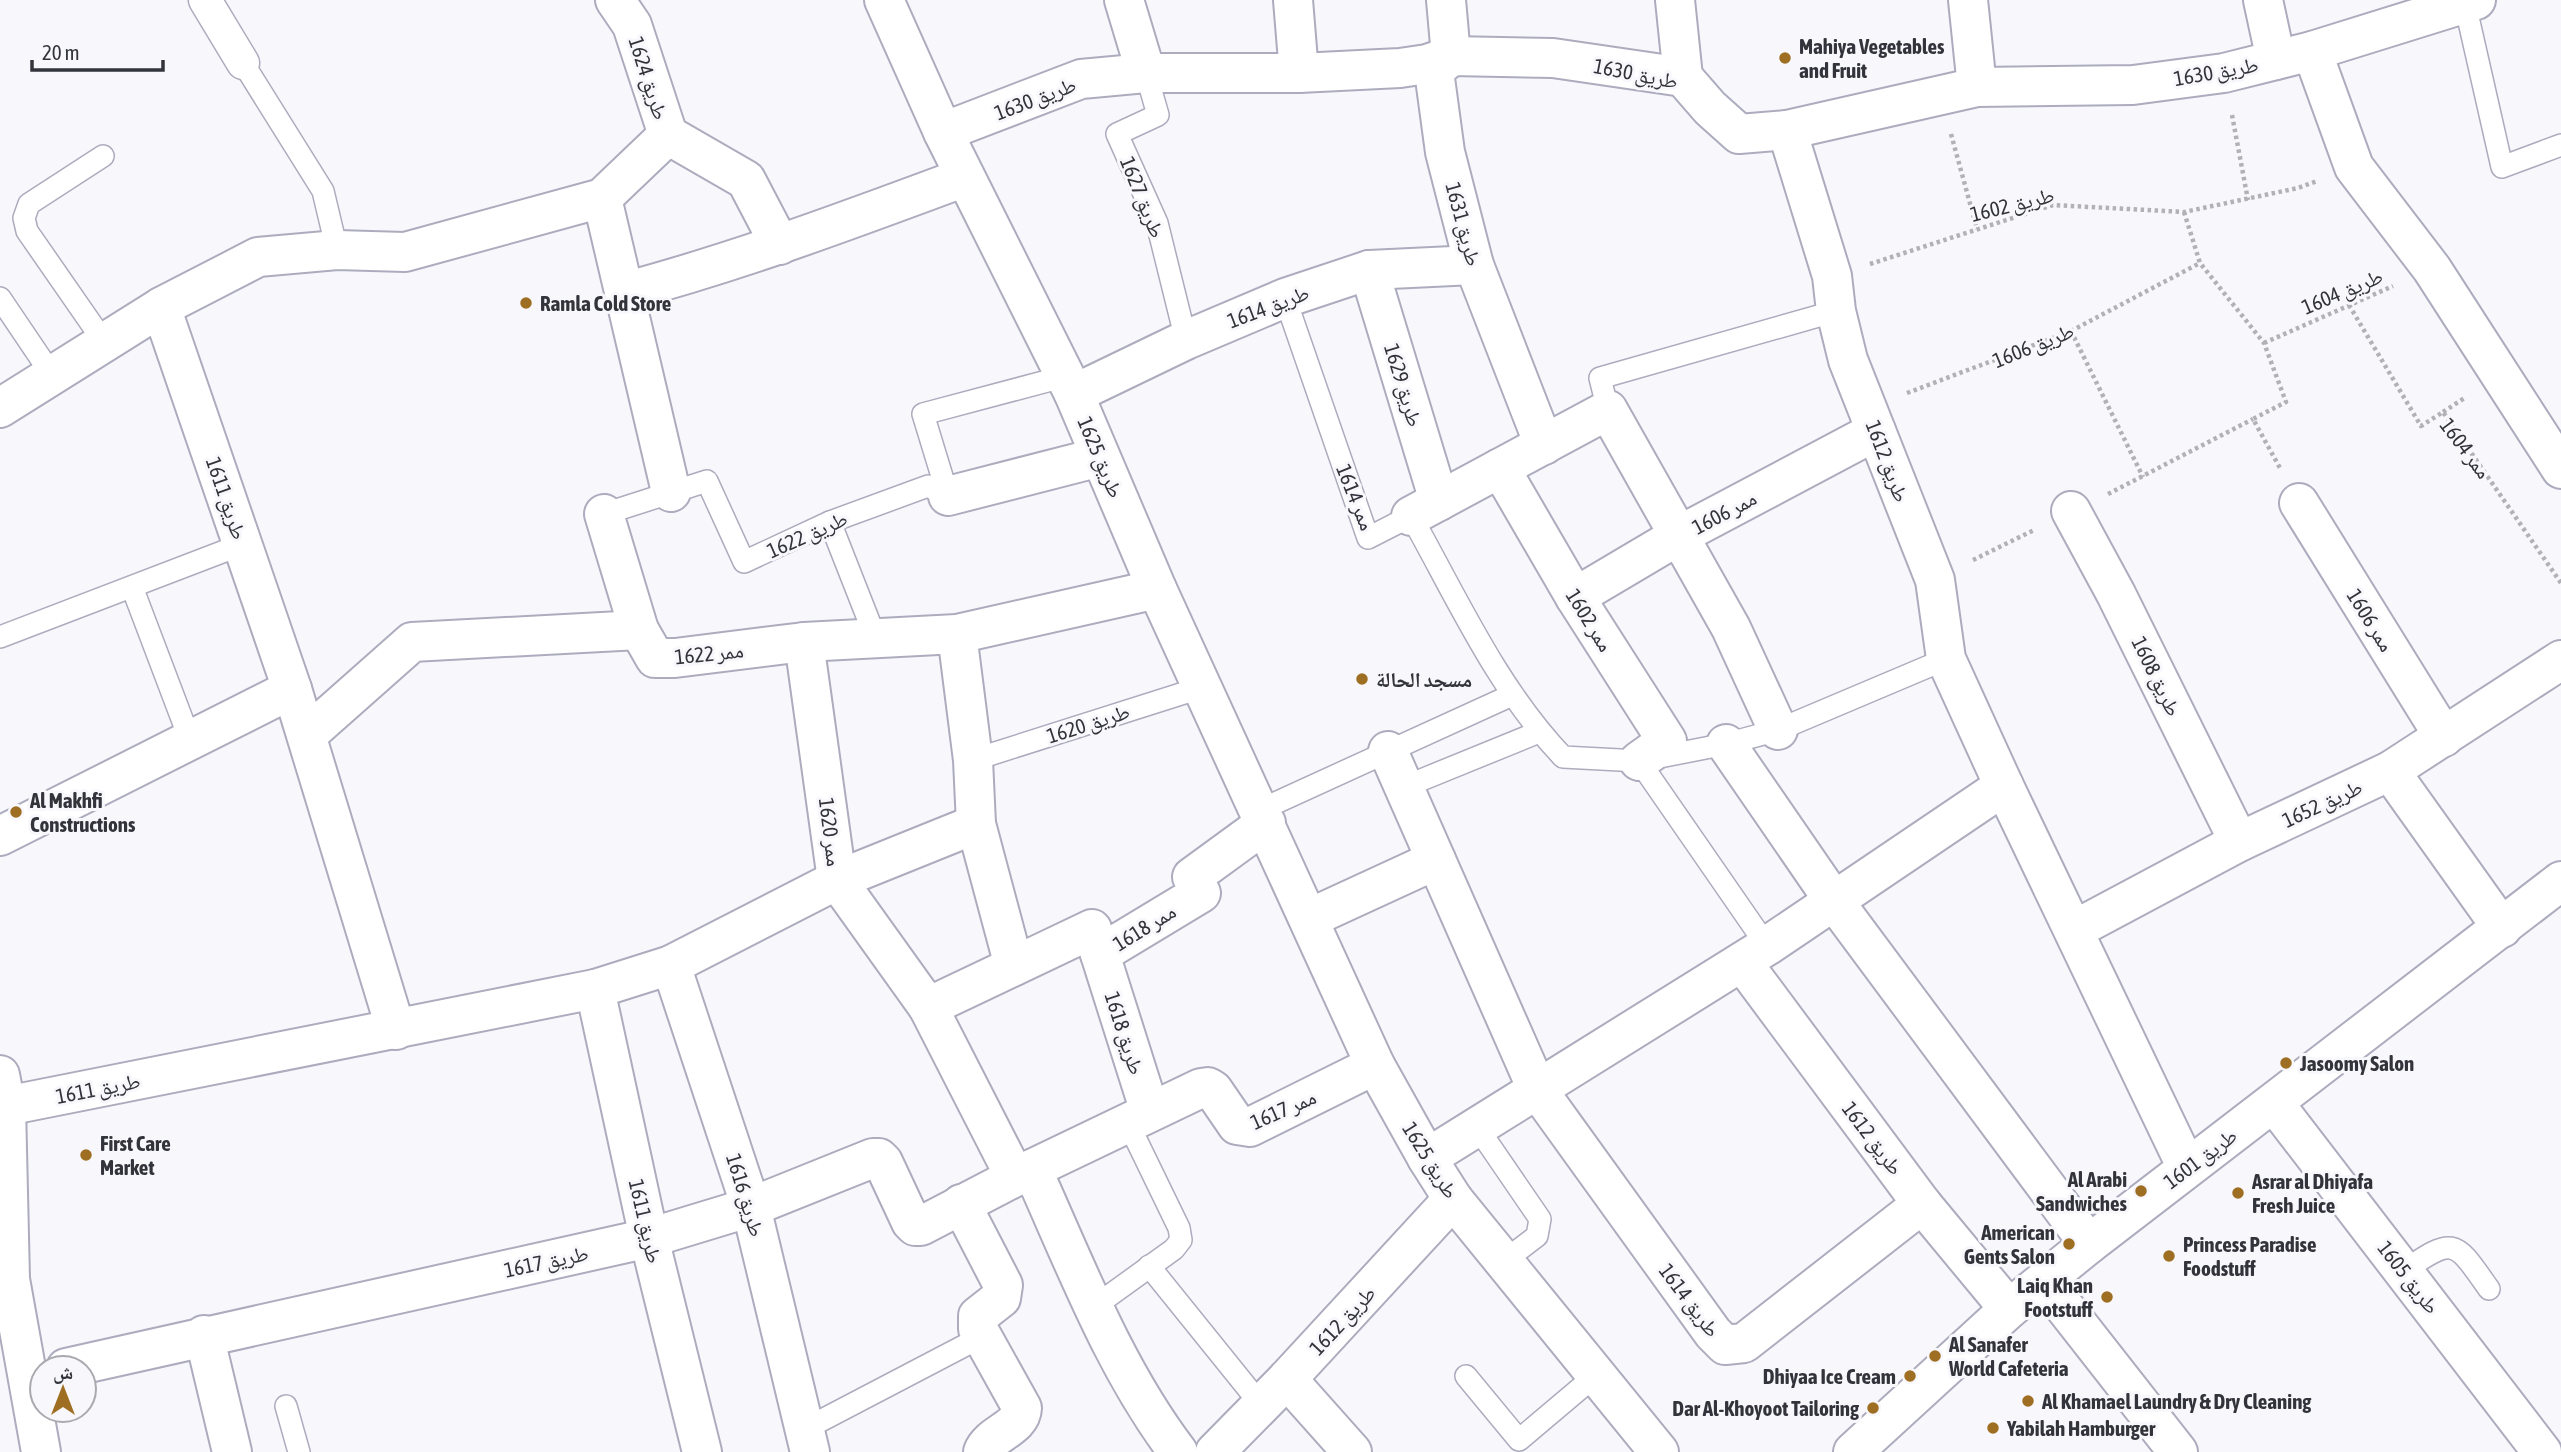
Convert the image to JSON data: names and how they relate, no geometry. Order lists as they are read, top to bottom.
{
  "streets": {
    "street": [
      "طريق 1630",
      "طريق 1624",
      "طريق 1627",
      "طريق 1631",
      "طريق 1614",
      "طريق 1629",
      "طريق 1625",
      "طريق 1612",
      "طريق 1611",
      "ممر 1606",
      "طريق 1622",
      "ممر 1602",
      "ممر 1622",
      "طريق 1608",
      "طريق 1652",
      "ممر 1620",
      "ممر 1618",
      "طريق 1618",
      "ممر 1617",
      "طريق 1601",
      "طريق 1616",
      "طريق 1617",
      "طريق 1605"
    ],
    "lane": ["ممر 1614", "طريق 1620"],
    "path": [
      "طريق 1602",
      "طريق 1604",
      "طريق 1606",
      "ممر 1604"
    ]
  },
  "crossings": [
    ["طريق 1630", "طريق 1627"],
    ["طريق 1630", "طريق 1631"],
    ["طريق 1630", "طريق 1625"],
    ["طريق 1630", "طريق 1612"],
    ["طريق 1627", "طريق 1614"],
    ["طريق 1602", "طريق 1612"],
    ["طريق 1631", "طريق 1614"],
    ["طريق 1604", "ممر 1604"],
    ["طريق 1614", "طريق 1629"],
    ["طريق 1614", "طريق 1625"],
    ["طريق 1614", "طريق 1612"],
    ["طريق 1614", "ممر 1614"],
    ["طريق 1606", "طريق 1612"],
    ["طريق 1606", "ممر 1606"],
    ["طريق 1629", "ممر 1614"],
    ["طريق 1625", "طريق 1612"],
    ["طريق 1625", "ممر 1622"],
    ["طريق 1625", "طريق 1620"],
    ["طريق 1625", "ممر 1618"],
    ["طريق 1625", "ممر 1617"],
    ["طريق 1612", "ممر 1614"],
    ["طريق 1612", "ممر 1606"],
    ["طريق 1612", "ممر 1602"],
    ["طريق 1612", "طريق 1652"],
    ["طريق 1612", "طريق 1601"],
    ["ممر 1614", "ممر 1602"],
    ["طريق 1611", "ممر 1620"],
    ["طريق 1611", "طريق 1616"],
    ["طريق 1611", "طريق 1617"],
    ["ممر 1606", "ممر 1602"],
    ["ممر 1606", "طريق 1652"],
    ["طريق 1622", "ممر 1622"],
    ["ممر 1622", "ممر 1620"],
    ["طريق 1608", "طريق 1652"],
    ["ممر 1620", "طريق 1616"],
    ["ممر 1618", "طريق 1618"],
    ["طريق 1618", "ممر 1617"],
    ["ممر 1617", "طريق 1617"],
    ["طريق 1601", "طريق 1605"],
    ["طريق 1616", "طريق 1617"]
  ],
  "places": [
    "Mahiya Vegetables and Fruit",
    "Ramla Cold Store",
    "مسجد الحالة",
    "Al Makhfi Constructions",
    "Jasoomy Salon",
    "First Care Market",
    "Al Arabi Sandwiches",
    "Asrar al Dhiyafa Fresh Juice",
    "American Gents Salon",
    "Princess Paradise Foodstuff",
    "Laiq Khan Footstuff",
    "Al Sanafer World Cafeteria",
    "Dhiyaa Ice Cream",
    "Al Khamael Laundry & Dry Cleaning",
    "Dar Al-Khoyoot Tailoring",
    "Yabilah Hamburger"
  ],
  "scale_bar": "20 m",
  "north": "top"
}
